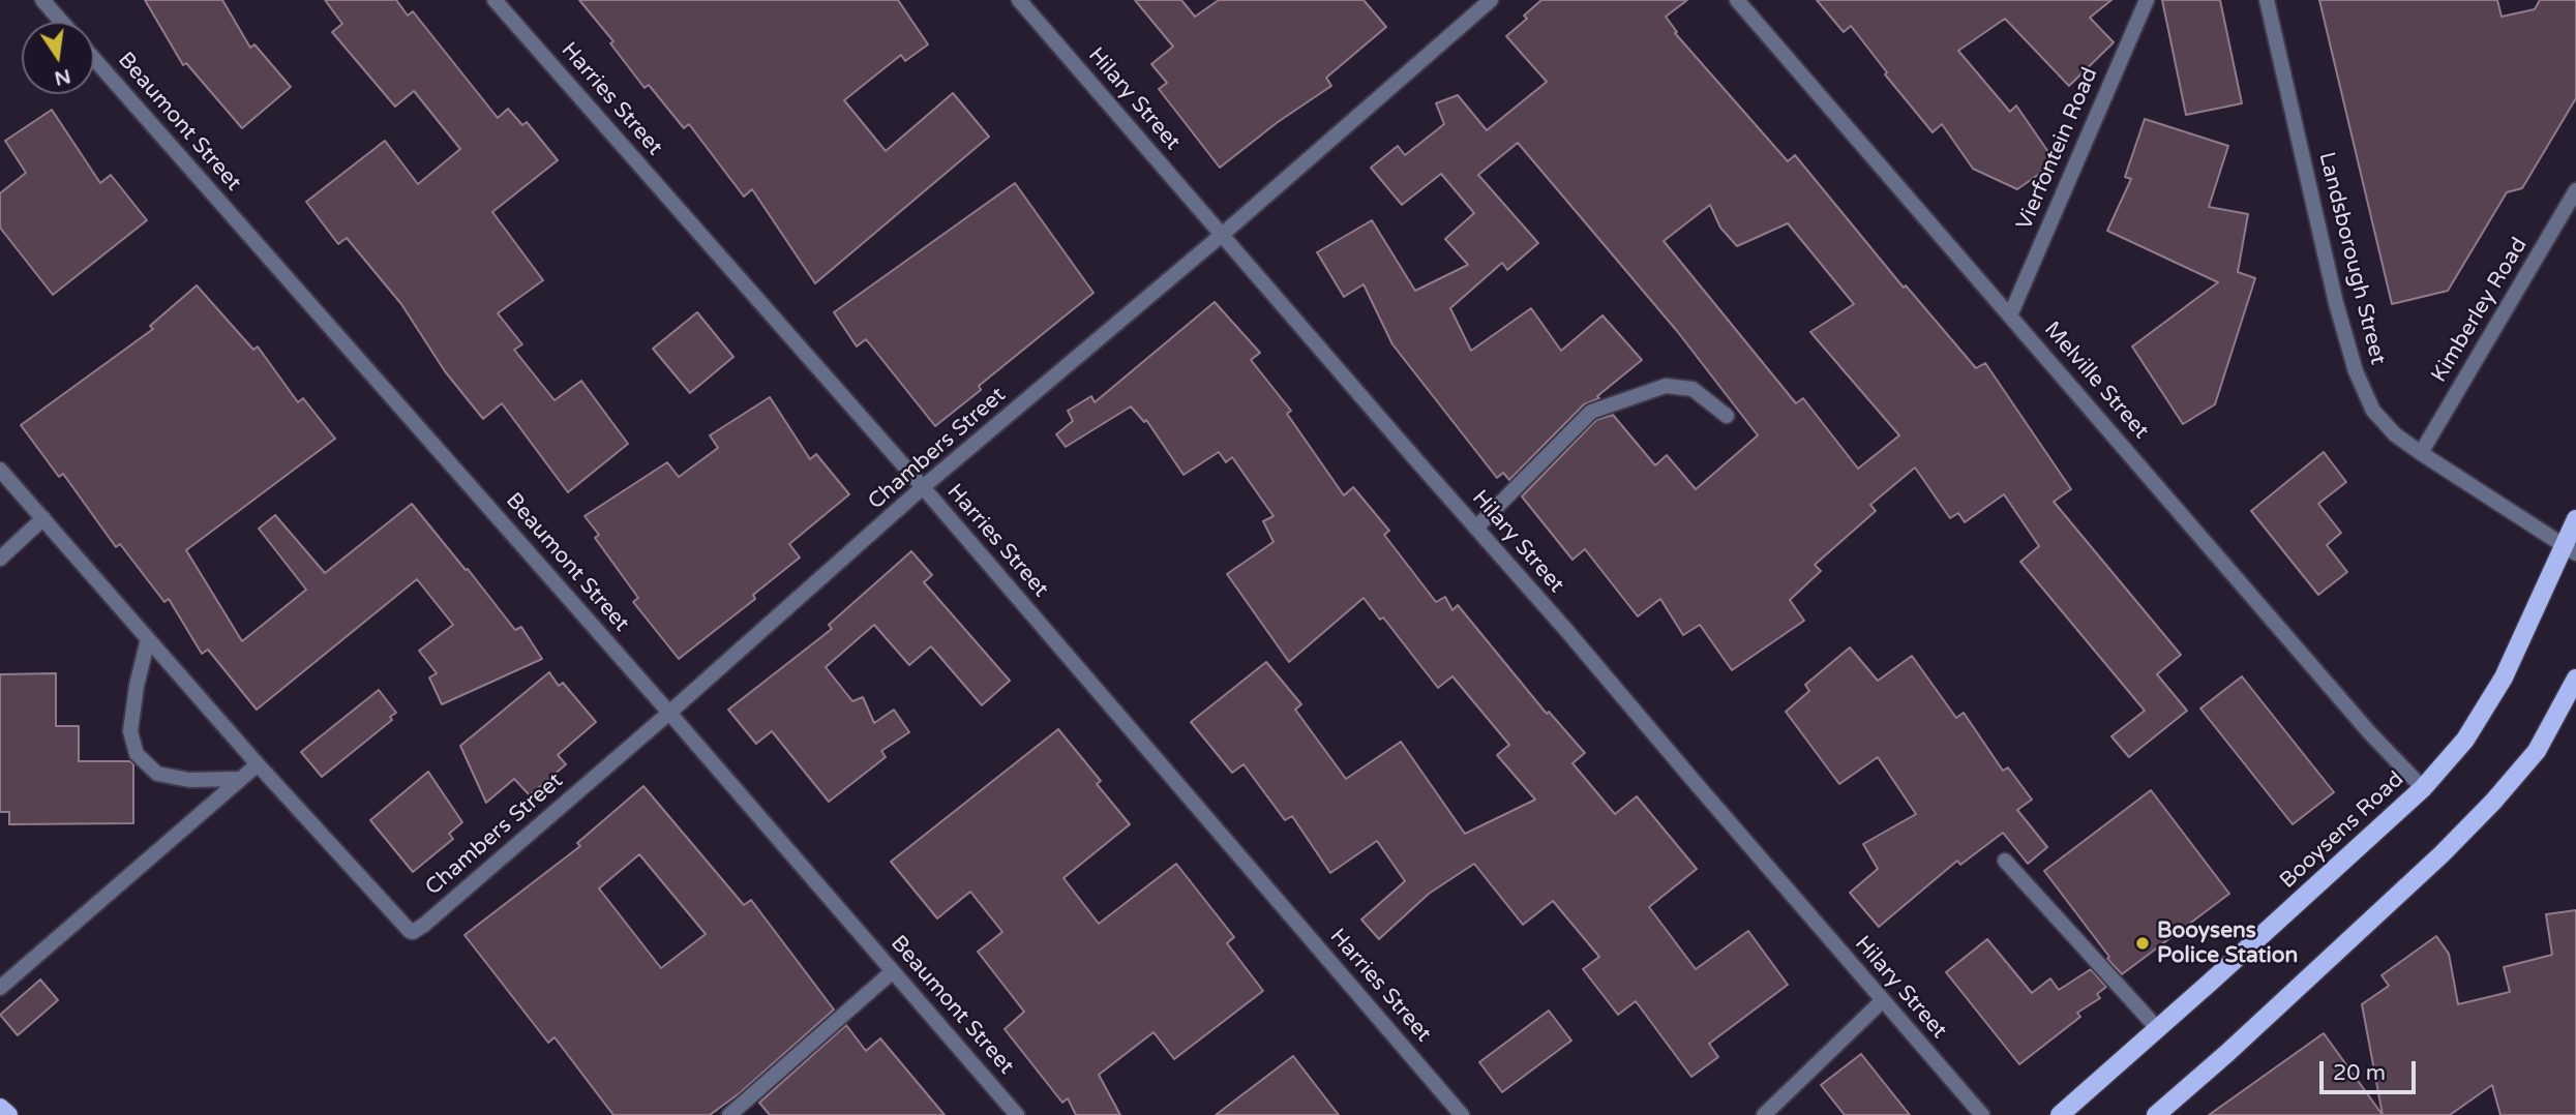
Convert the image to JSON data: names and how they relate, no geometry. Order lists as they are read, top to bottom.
{
  "streets": {
    "main road": ["Booysens Road"],
    "street": [
      "Harries Street",
      "Hilary Street",
      "Beaumont Street",
      "Vierfontein Road",
      "Landsborough Street",
      "Kimberley Road",
      "Melville Street",
      "Chambers Street"
    ]
  },
  "crossings": [
    ["Harries Street", "Chambers Street"],
    ["Hilary Street", "Chambers Street"],
    ["Beaumont Street", "Chambers Street"],
    ["Vierfontein Road", "Melville Street"],
    ["Landsborough Street", "Kimberley Road"],
    ["Landsborough Street", "Booysens Road"],
    ["Melville Street", "Booysens Road"]
  ],
  "places": ["Booysens Police Station"],
  "scale_bar": "20 m",
  "north": "bottom"
}
